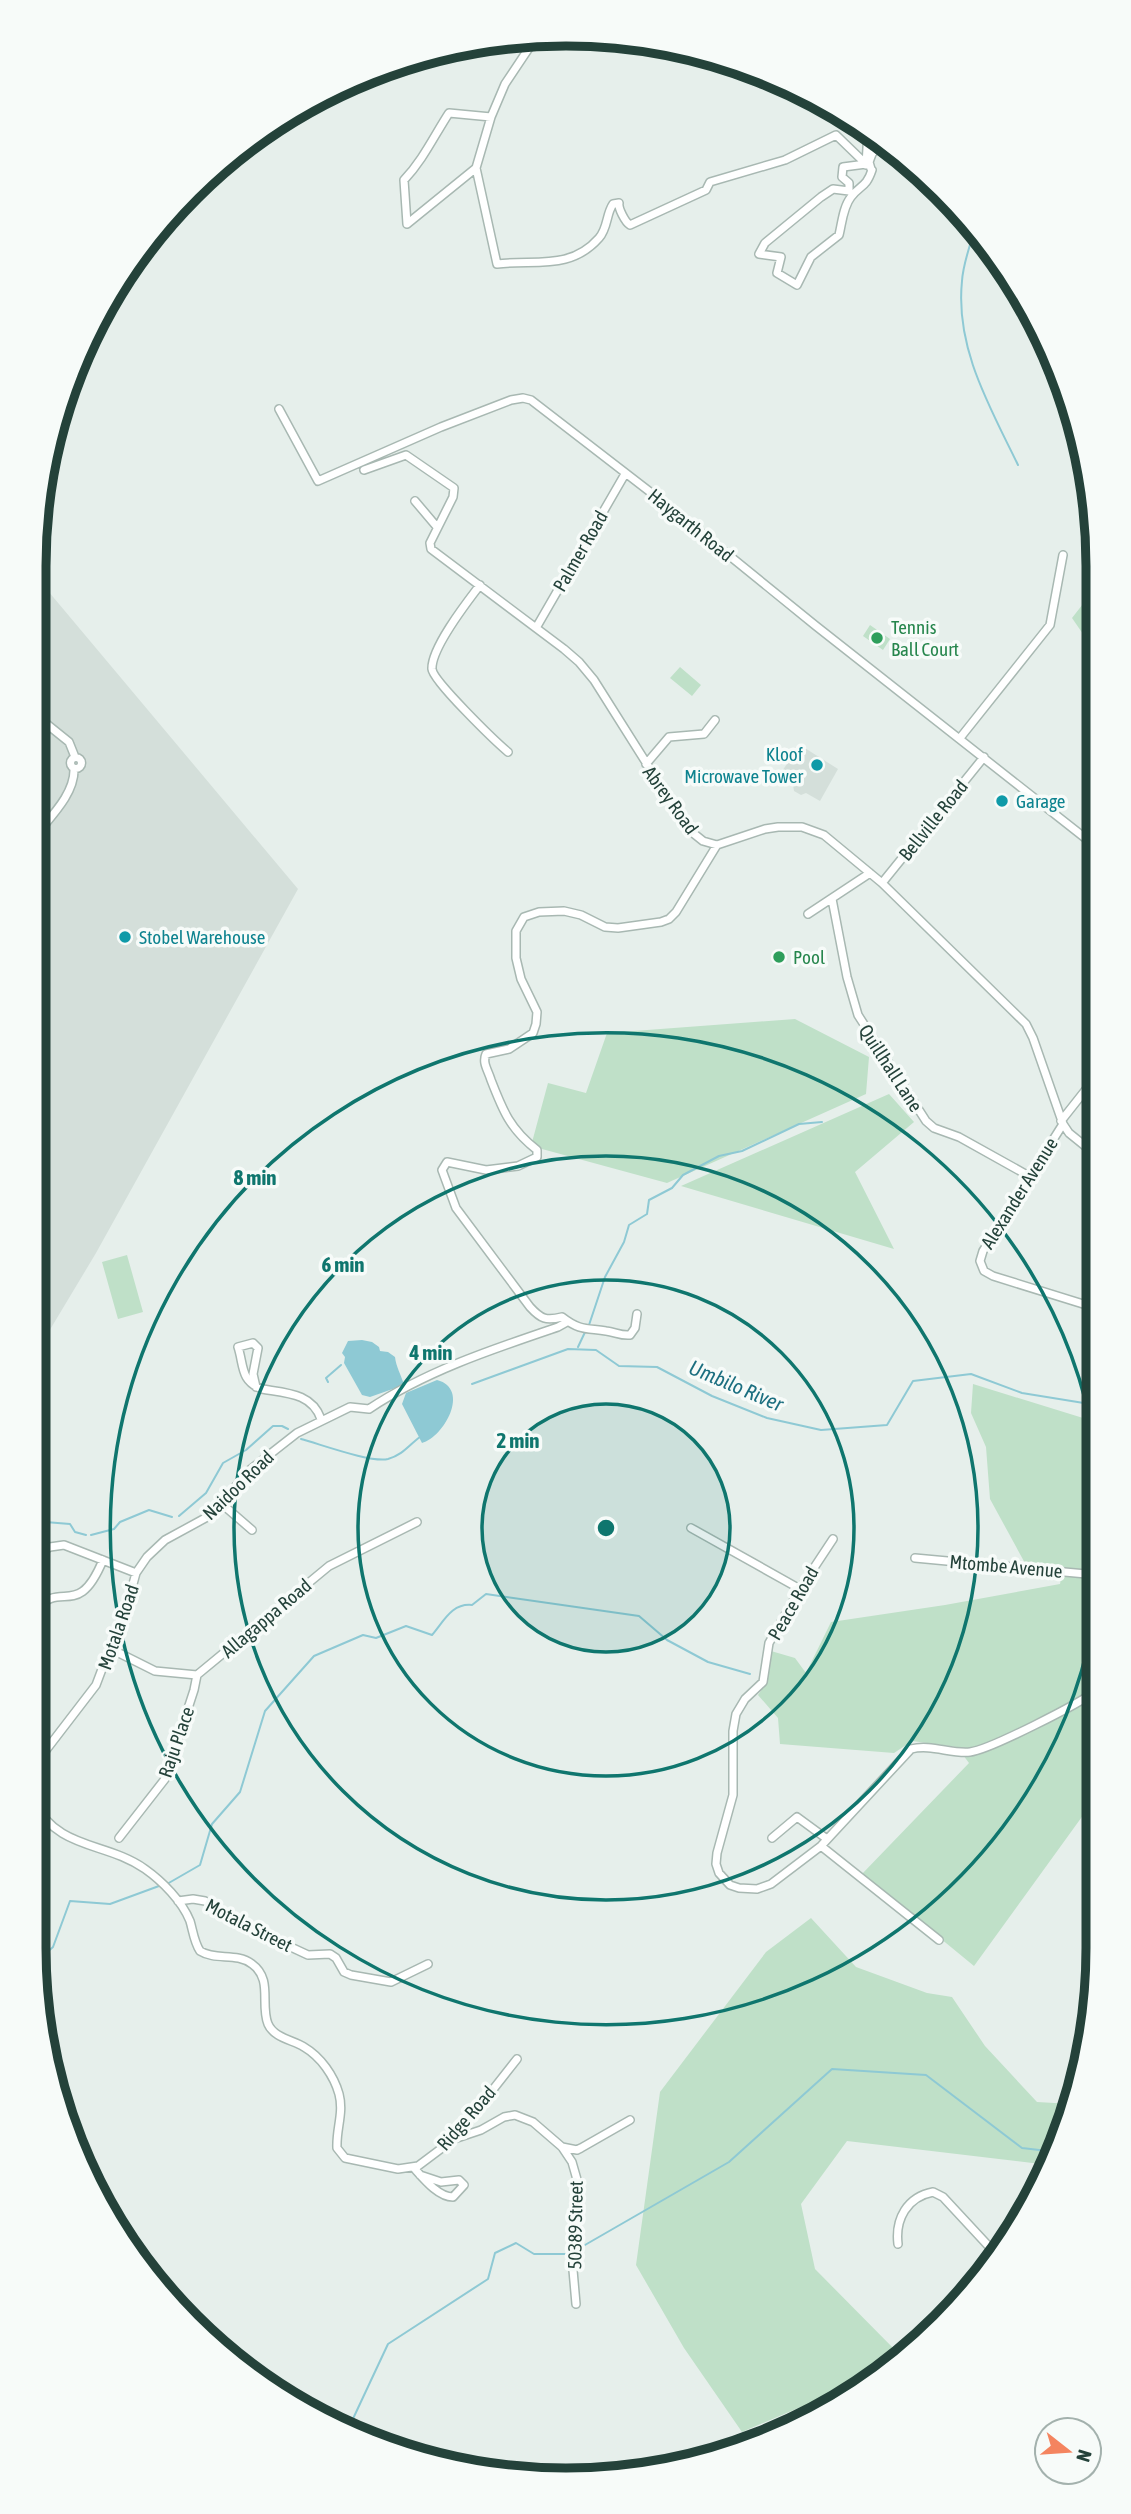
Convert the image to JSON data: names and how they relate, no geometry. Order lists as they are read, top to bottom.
{
  "streets": {
    "street": [
      "Haygarth Road",
      "Palmer Road",
      "Abrey Road",
      "Bellville Road",
      "Quillhall Lane",
      "Alexander Avenue",
      "Naidoo Road",
      "Mtombe Avenue",
      "Peace Road",
      "Allagappa Road",
      "Motala Road",
      "Raju Place",
      "Motala Street",
      "Ridge Road",
      "50389 Street"
    ]
  },
  "crossings": [
    ["Haygarth Road", "Palmer Road"],
    ["Haygarth Road", "Bellville Road"],
    ["Palmer Road", "Abrey Road"],
    ["Abrey Road", "Bellville Road"],
    ["Abrey Road", "Alexander Avenue"],
    ["Quillhall Lane", "Alexander Avenue"],
    ["Naidoo Road", "Motala Road"],
    ["Allagappa Road", "Raju Place"],
    ["Ridge Road", "50389 Street"]
  ],
  "water": ["Umbilo River"],
  "places": [
    "Tennis Ball Court",
    "Kloof Microwave Tower",
    "Garage",
    "Stobel Warehouse",
    "Pool"
  ],
  "north": "right",
  "rings": [
    "8 min",
    "6 min",
    "4 min",
    "2 min"
  ]
}
